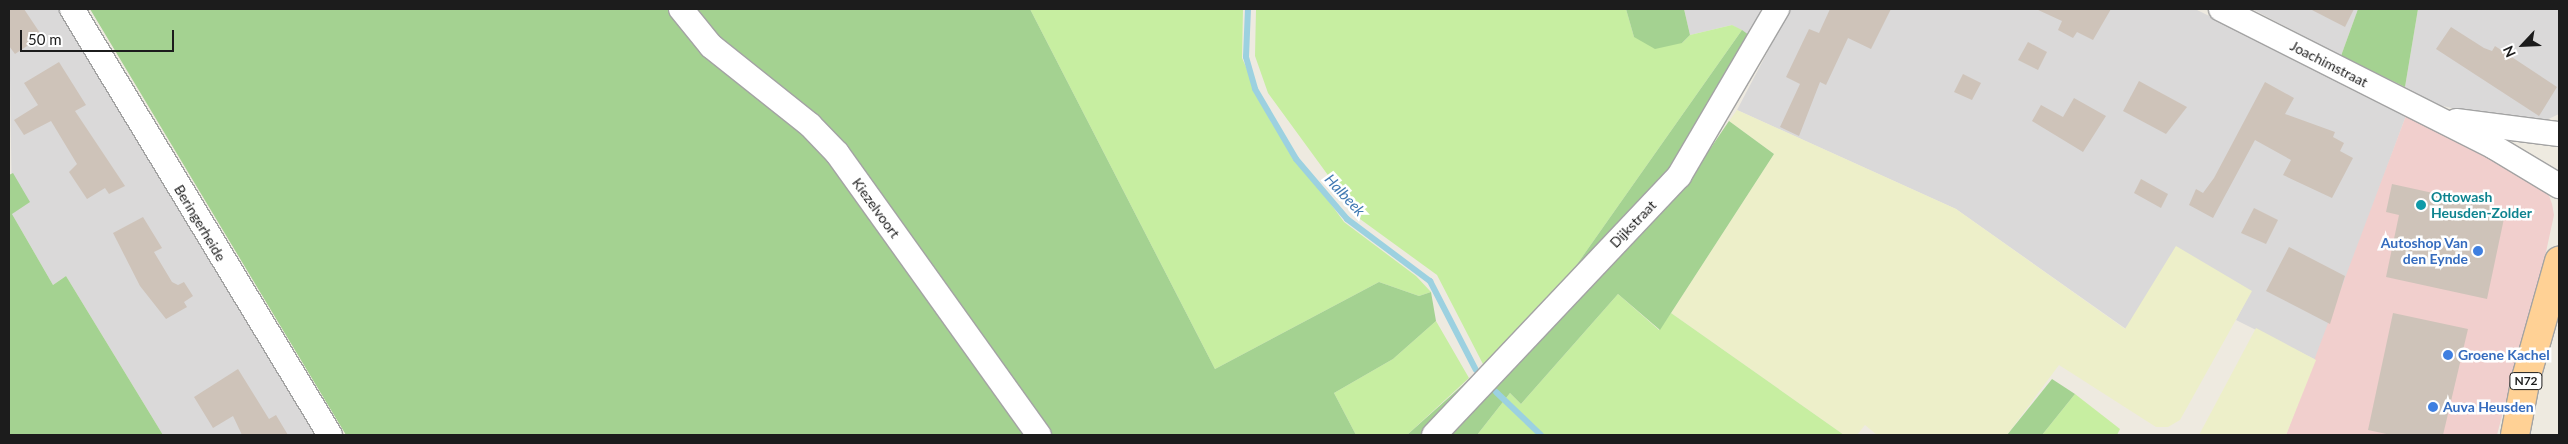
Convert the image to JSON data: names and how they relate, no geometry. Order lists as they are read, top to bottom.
{
  "streets": {
    "main road": ["N72"],
    "street": [
      "Joachimstraat",
      "Kiezelvoort",
      "Beringerheide",
      "Dijkstraat"
    ]
  },
  "water": ["Halbeek"],
  "places": [
    "Ottowash Heusden-Zolder",
    "Autoshop Van den Eynde",
    "Groene Kachel",
    "Auva Heusden"
  ],
  "scale_bar": "50 m",
  "north": "bottom left"
}
